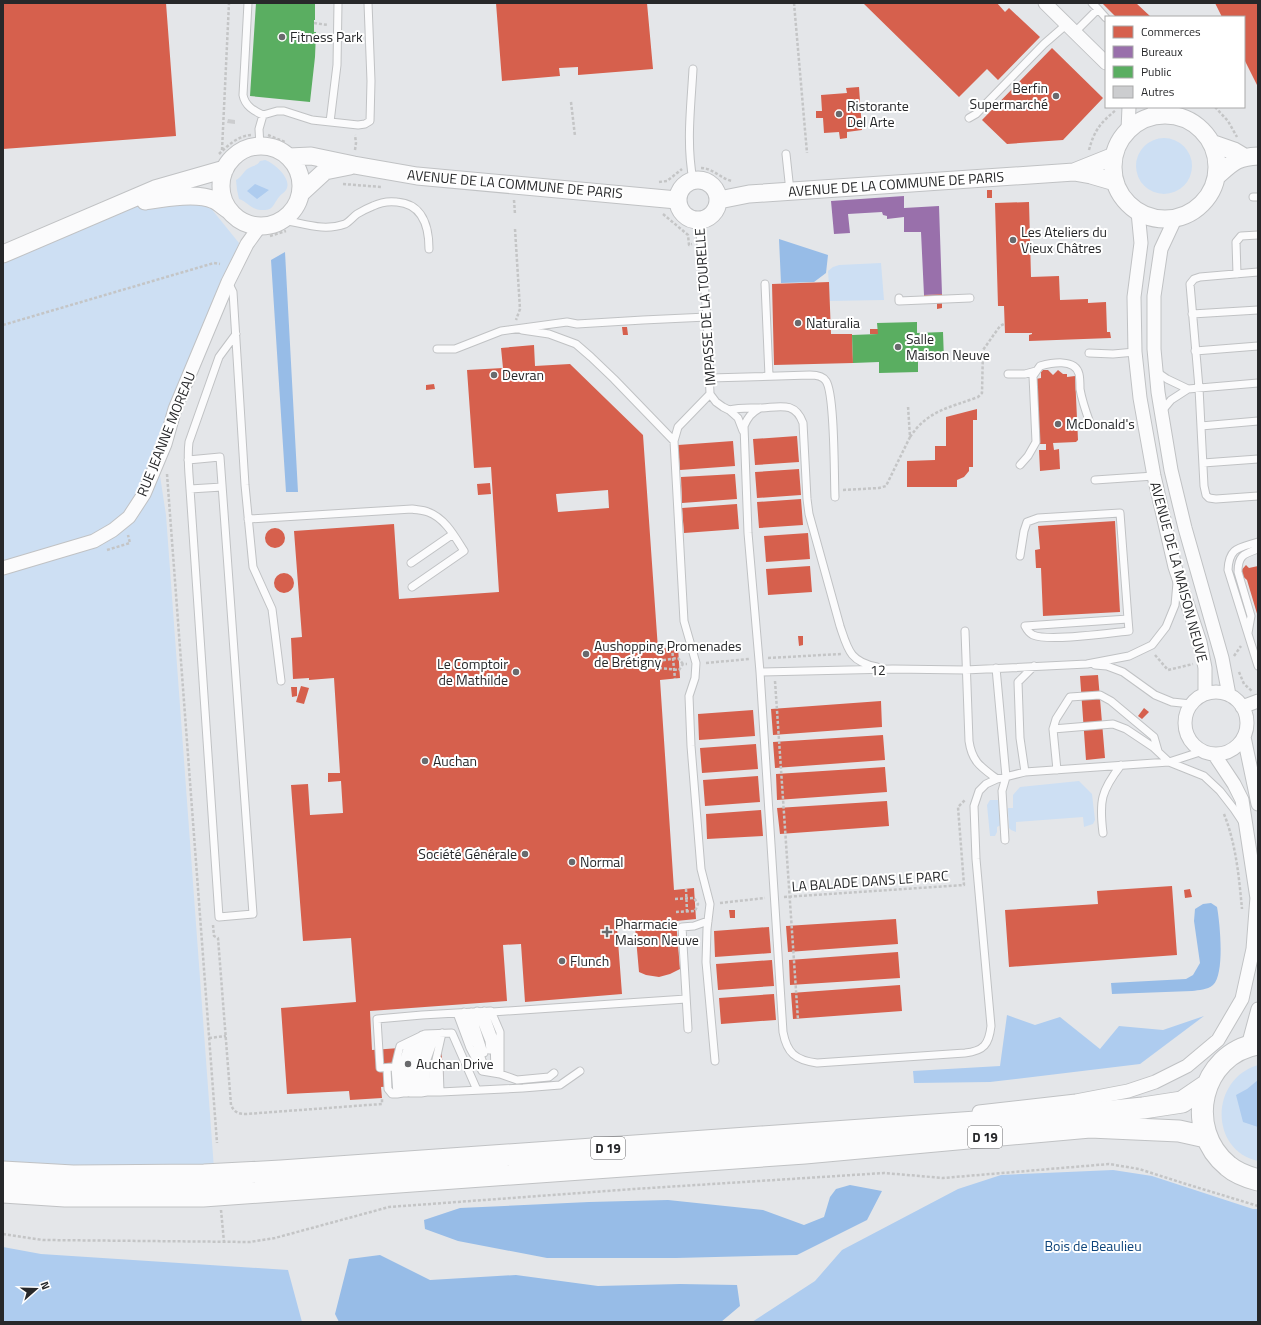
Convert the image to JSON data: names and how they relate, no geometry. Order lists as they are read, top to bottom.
{
  "streets": {
    "main road": ["D 19"],
    "street": ["AVENUE DE LA COMMUNE DE PARIS", "RUE JEANNE MOREAU", "AVENUE DE LA MAISON NEUVE"],
    "lane": ["IMPASSE DE LA TOURELLE", "12"],
    "path": ["LA BALADE DANS LE PARC"]
  },
  "crossings": [
    ["AVENUE DE LA COMMUNE DE PARIS", "IMPASSE DE LA TOURELLE"],
    ["AVENUE DE LA COMMUNE DE PARIS", "RUE JEANNE MOREAU"],
    ["AVENUE DE LA COMMUNE DE PARIS", "AVENUE DE LA MAISON NEUVE"]
  ],
  "parks": ["Bois de Beaulieu"],
  "places": {
    "other": [
      "Fitness Park",
      "Berfin Supermarché",
      "Ristorante Del Arte",
      "Les Ateliers du Vieux Châtres",
      "Naturalia",
      "Salle Maison Neuve",
      "Devran",
      "McDonald's",
      "Aushopping Promenades de Brétigny",
      "Le Comptoir de Mathilde",
      "Auchan",
      "Société Générale",
      "Normal",
      "Flunch",
      "Auchan Drive"
    ],
    "health": ["Pharmacie Maison Neuve"]
  },
  "legend": [
    "Commerces",
    "Bureaux",
    "Public",
    "Autres"
  ],
  "north": "right"
}
